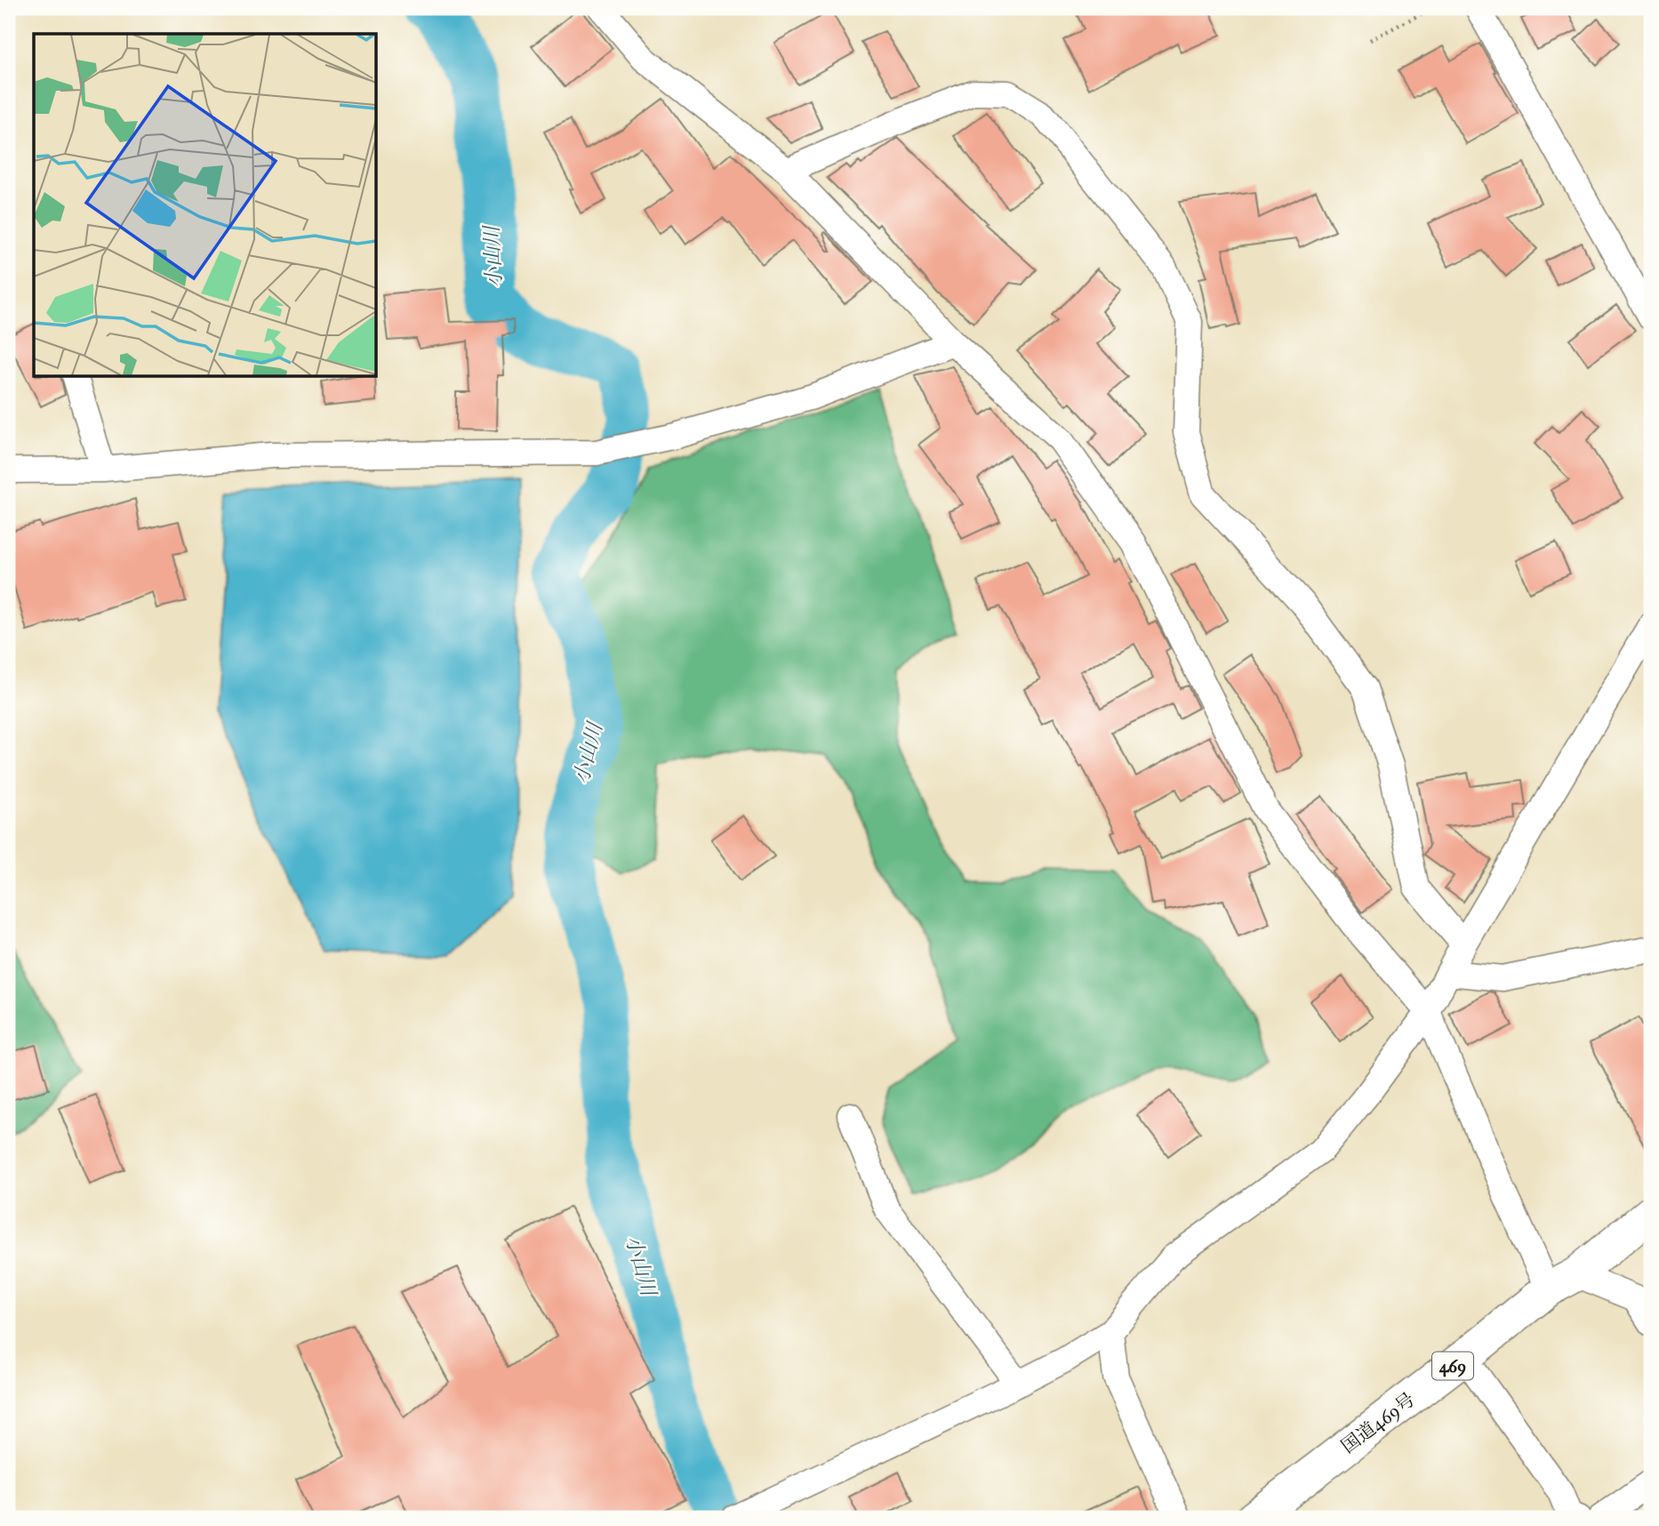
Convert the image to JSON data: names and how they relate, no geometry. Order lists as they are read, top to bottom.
{
  "streets": {
    "highway": ["469", "国道469号"]
  },
  "water": ["小山川"]
}
